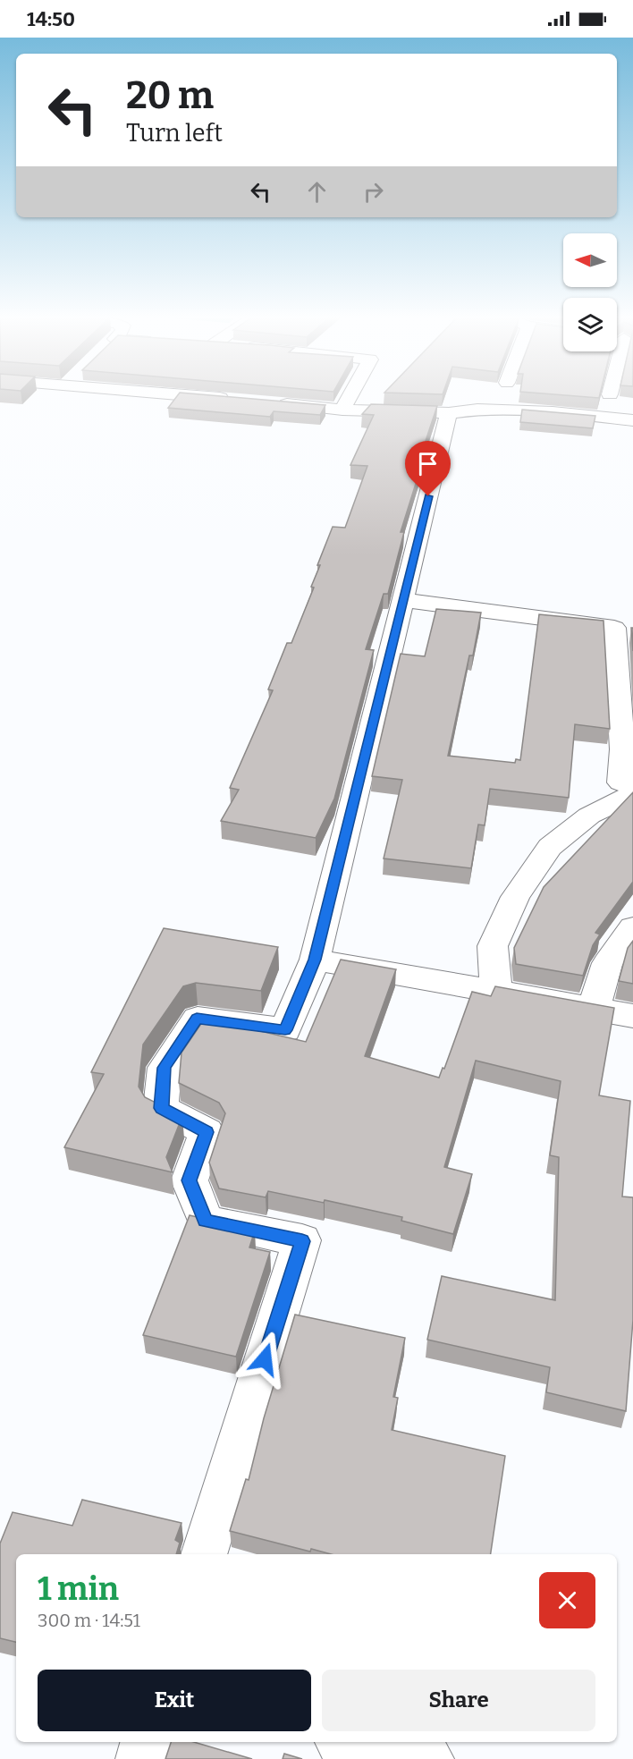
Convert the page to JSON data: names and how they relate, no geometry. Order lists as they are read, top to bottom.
{
  "north": "left",
  "page": {
    "status": "14:50",
    "turn": ["20 m", "Turn left"],
    "heading": ["1 min", "300 m · 14:51"],
    "buttons": ["Exit", "Share"]
  }
}
